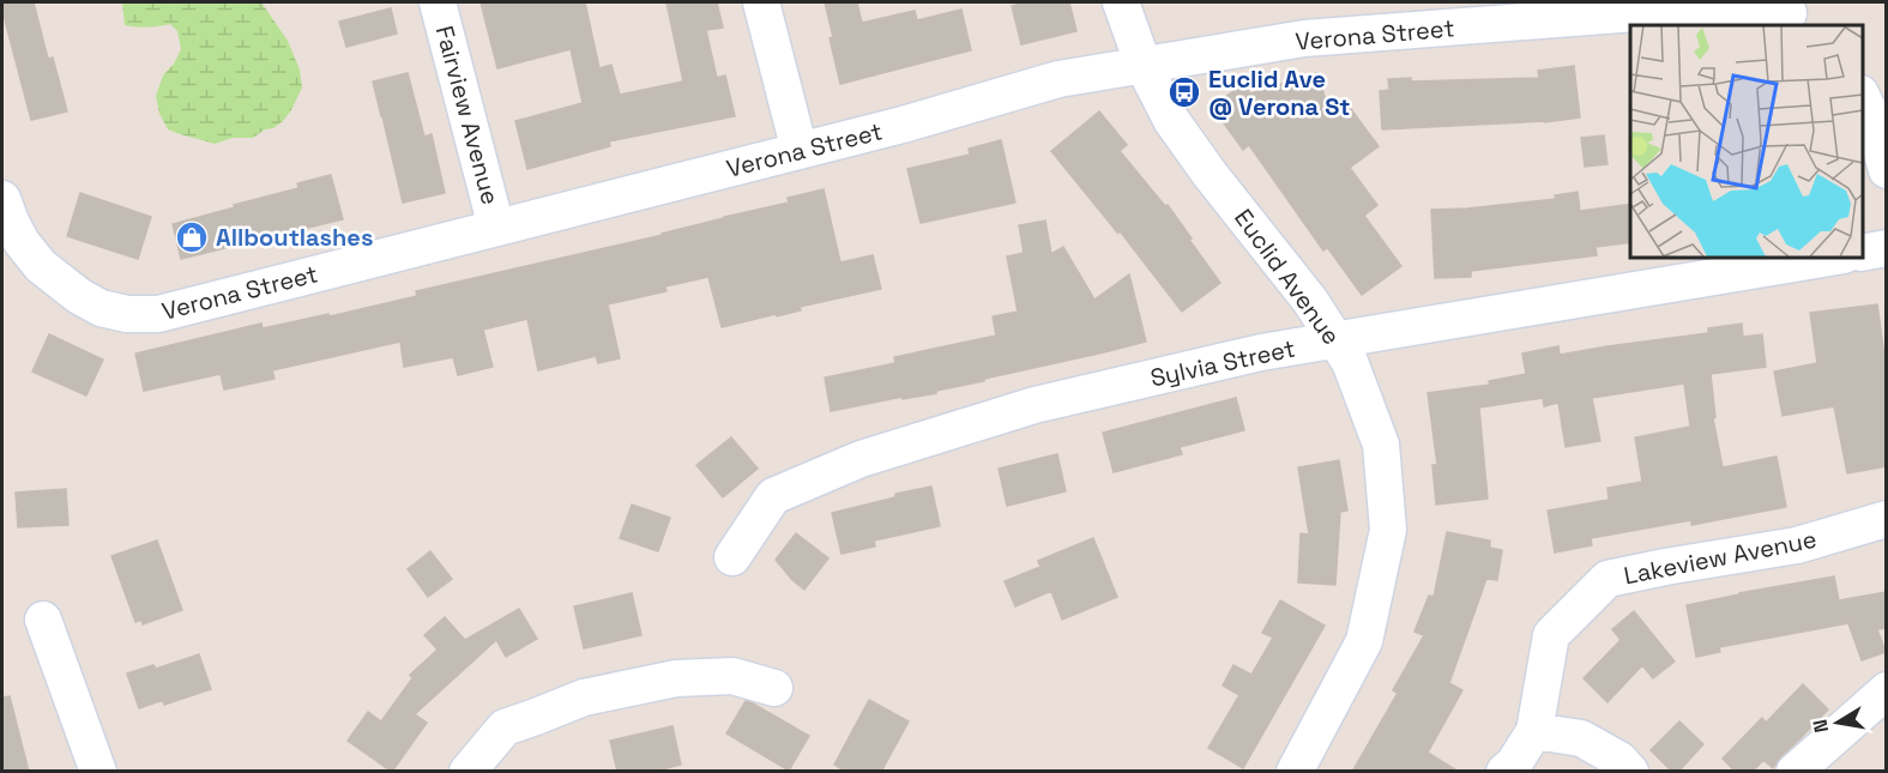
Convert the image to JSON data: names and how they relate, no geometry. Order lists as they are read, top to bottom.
{
  "streets": {
    "street": [
      "Verona Street",
      "Fairview Avenue",
      "Euclid Avenue",
      "Sylvia Street",
      "Lakeview Avenue"
    ]
  },
  "crossings": [
    ["Verona Street", "Fairview Avenue"],
    ["Verona Street", "Euclid Avenue"],
    ["Euclid Avenue", "Sylvia Street"]
  ],
  "places": {
    "bus stop": ["Euclid Ave @ Verona St"],
    "shop": ["Allboutlashes"]
  },
  "north": "left"
}
